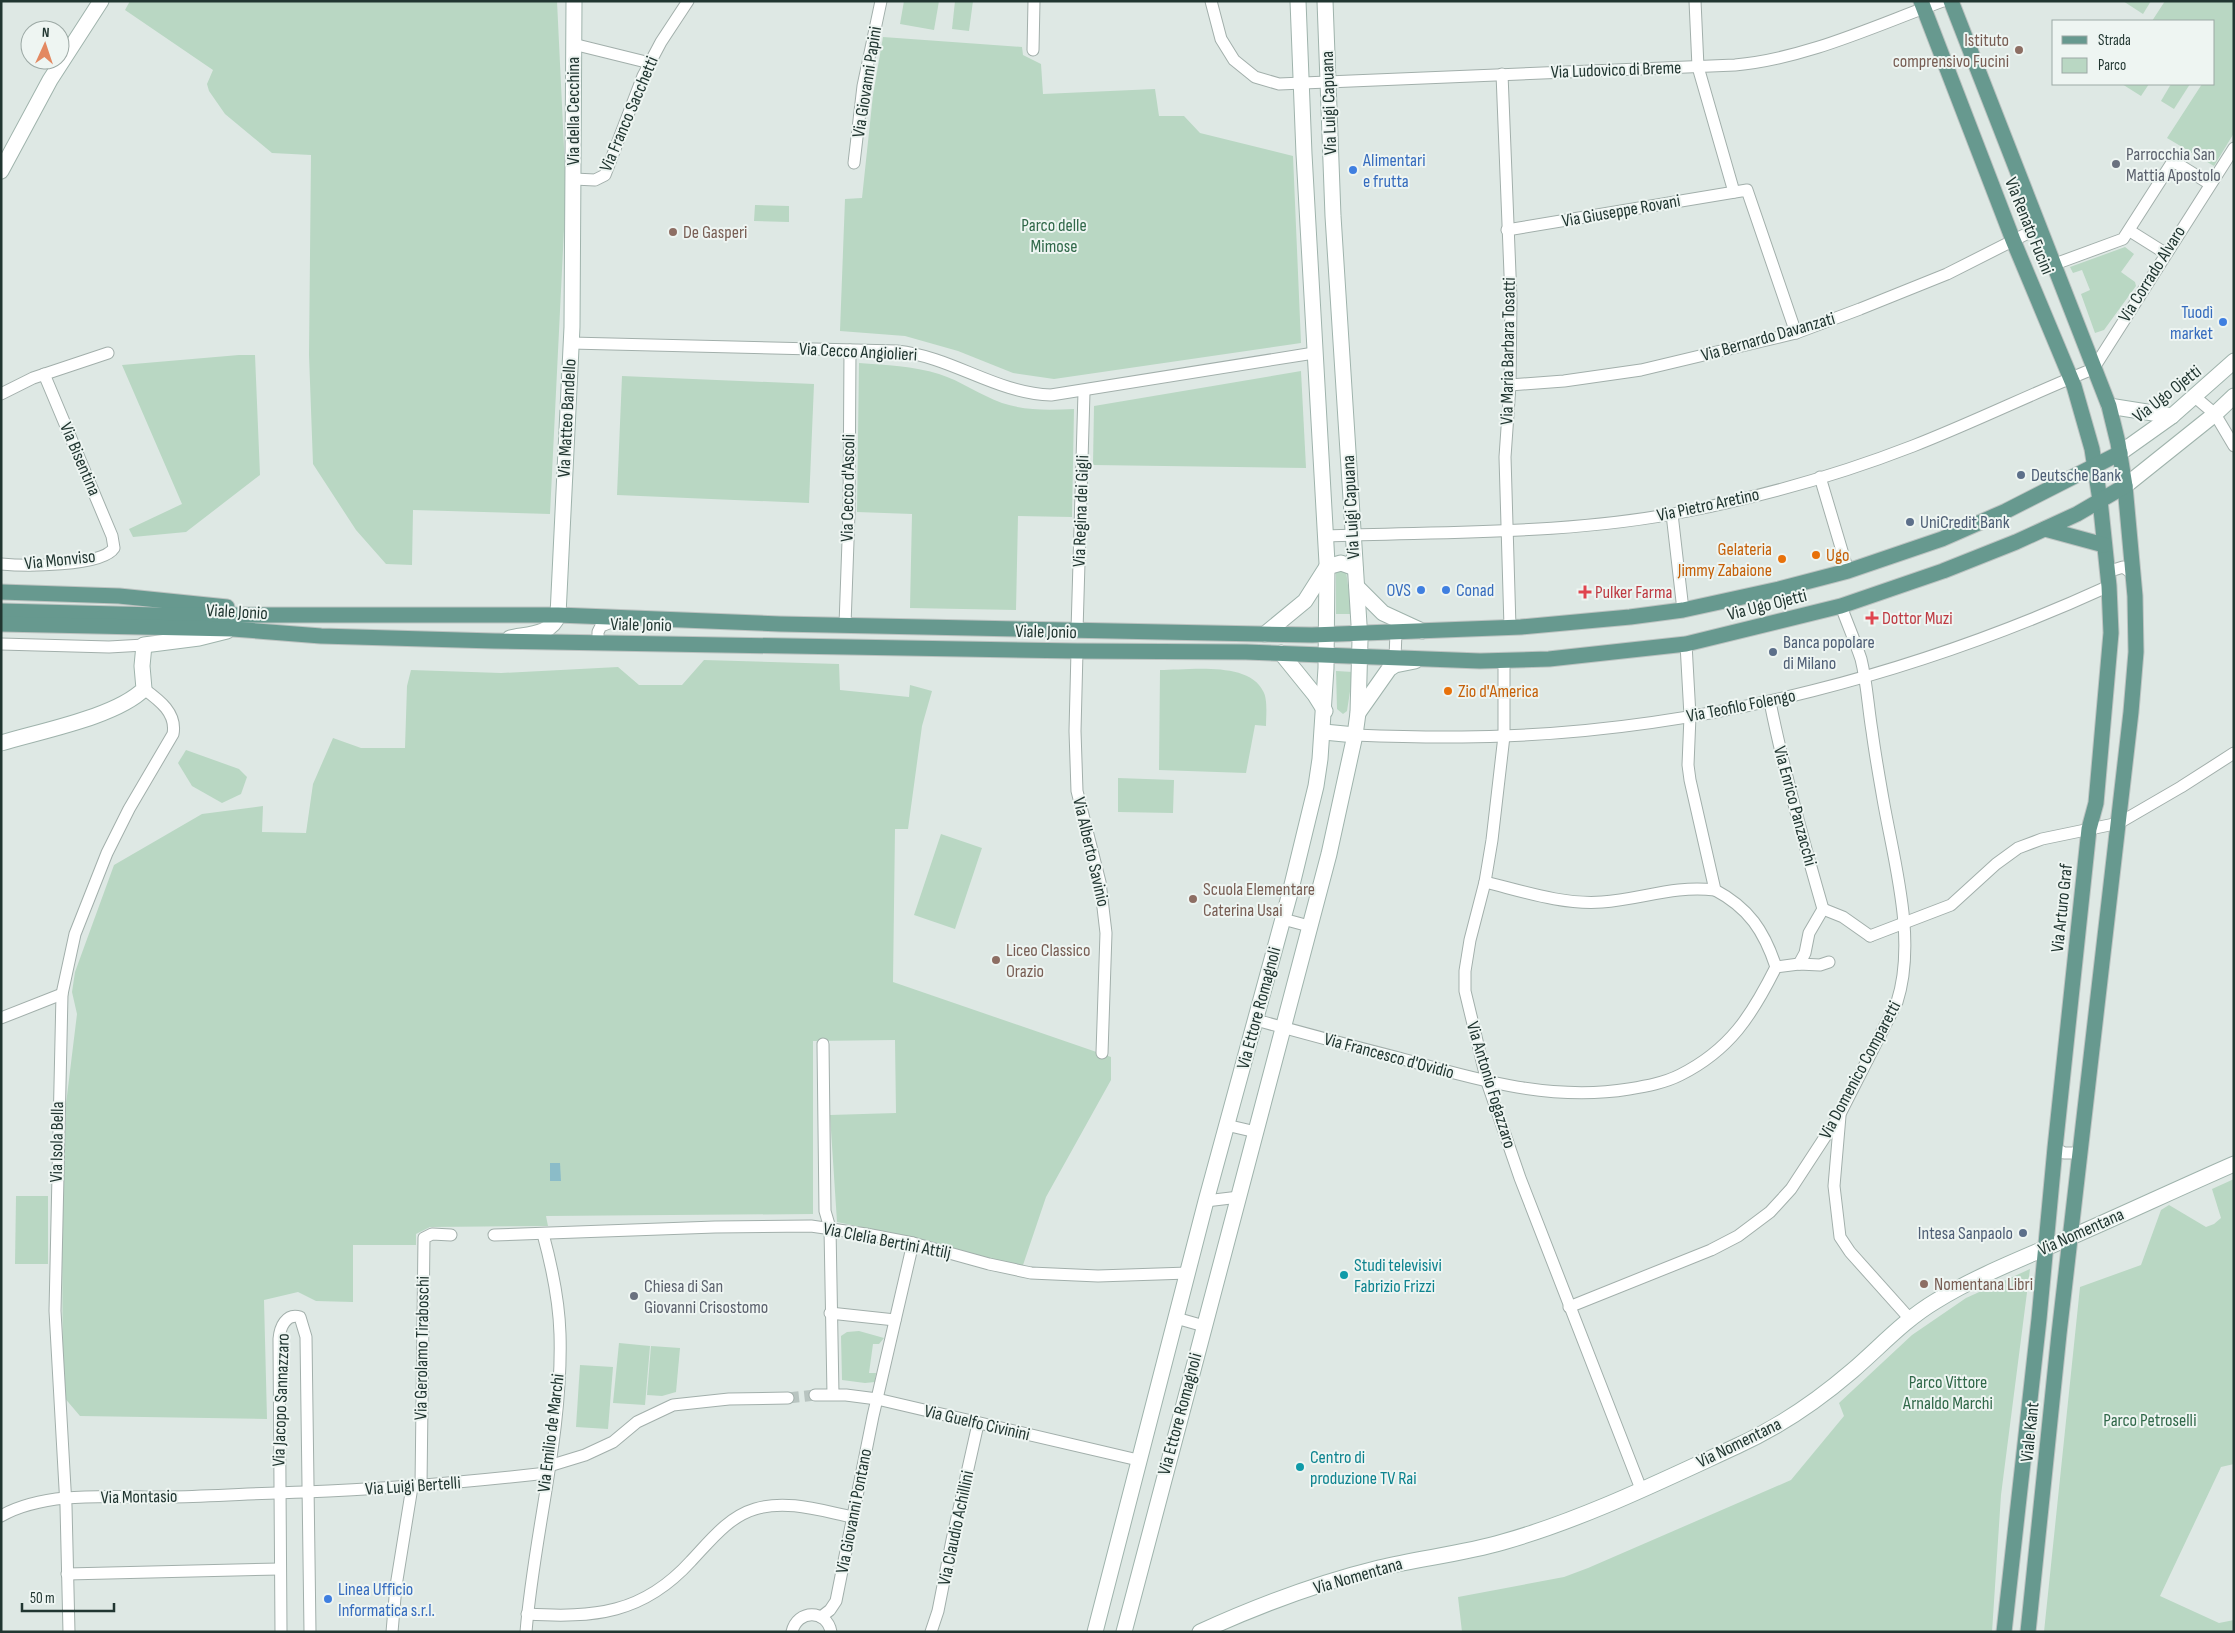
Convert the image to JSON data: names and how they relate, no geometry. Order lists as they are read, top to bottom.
{
  "streets": {
    "main road": [
      "Via Renato Fucini",
      "Via Ugo Ojetti",
      "Viale Jonio",
      "Via Arturo Graf",
      "Viale Kant"
    ],
    "street": [
      "Via Ludovico di Breme",
      "Via Giovanni Papini",
      "Via Luigi Capuana",
      "Via della Cecchina",
      "Via Franco Sacchetti",
      "Via Giuseppe Rovani",
      "Via Corrado Alvaro",
      "Via Bernardo Davanzati",
      "Via Maria Barbara Tosatti",
      "Via Cecco Angiolieri",
      "Via Matteo Bandello",
      "Via Bisentina",
      "Via Cecco d'Ascoli",
      "Via Pietro Aretino",
      "Via Regina dei Gigli",
      "Via Monviso",
      "Via Teofilo Folengo",
      "Via Enrico Panzacchi",
      "Via Alberto Savinio",
      "Via Ettore Romagnoli",
      "Via Francesco d'Ovidio",
      "Via Domenico Comparetti",
      "Via Antonio Fogazzaro",
      "Via Isola Bella",
      "Via Nomentana",
      "Via Clelia Bertini Attilj",
      "Via Gerolamo Tiraboschi",
      "Via Jacopo Sannazzaro",
      "Via Guelfo Civinini",
      "Via Emilio de Marchi",
      "Via Luigi Bertelli",
      "Via Montasio",
      "Via Giovanni Pontano",
      "Via Claudio Achillini"
    ]
  },
  "crossings": [
    ["Via Ludovico di Breme", "Via Luigi Capuana"],
    ["Via Ludovico di Breme", "Via Renato Fucini"],
    ["Via Ludovico di Breme", "Via Maria Barbara Tosatti"],
    ["Via Luigi Capuana", "Via Cecco Angiolieri"],
    ["Via Luigi Capuana", "Via Pietro Aretino"],
    ["Via Luigi Capuana", "Via Ettore Romagnoli"],
    ["Via della Cecchina", "Via Franco Sacchetti"],
    ["Via della Cecchina", "Via Matteo Bandello"],
    ["Via Giuseppe Rovani", "Via Bernardo Davanzati"],
    ["Via Giuseppe Rovani", "Via Maria Barbara Tosatti"],
    ["Via Renato Fucini", "Via Corrado Alvaro"],
    ["Via Renato Fucini", "Via Bernardo Davanzati"],
    ["Via Renato Fucini", "Via Ugo Ojetti"],
    ["Via Renato Fucini", "Via Pietro Aretino"],
    ["Via Renato Fucini", "Via Arturo Graf"],
    ["Via Corrado Alvaro", "Via Pietro Aretino"],
    ["Via Bernardo Davanzati", "Via Maria Barbara Tosatti"],
    ["Via Maria Barbara Tosatti", "Via Ugo Ojetti"],
    ["Via Maria Barbara Tosatti", "Via Pietro Aretino"],
    ["Via Cecco Angiolieri", "Via Matteo Bandello"],
    ["Via Cecco Angiolieri", "Via Cecco d'Ascoli"],
    ["Via Cecco Angiolieri", "Via Regina dei Gigli"],
    ["Via Ugo Ojetti", "Viale Jonio"],
    ["Via Ugo Ojetti", "Via Arturo Graf"],
    ["Via Ugo Ojetti", "Via Ettore Romagnoli"],
    ["Via Ugo Ojetti", "Via Domenico Comparetti"],
    ["Via Ugo Ojetti", "Via Antonio Fogazzaro"],
    ["Via Matteo Bandello", "Viale Jonio"],
    ["Via Bisentina", "Via Monviso"],
    ["Via Cecco d'Ascoli", "Viale Jonio"],
    ["Via Regina dei Gigli", "Viale Jonio"],
    ["Viale Jonio", "Via Alberto Savinio"],
    ["Viale Jonio", "Via Ettore Romagnoli"],
    ["Via Teofilo Folengo", "Via Enrico Panzacchi"],
    ["Via Teofilo Folengo", "Via Arturo Graf"],
    ["Via Teofilo Folengo", "Via Ettore Romagnoli"],
    ["Via Teofilo Folengo", "Via Domenico Comparetti"],
    ["Via Teofilo Folengo", "Via Antonio Fogazzaro"],
    ["Via Arturo Graf", "Via Nomentana"],
    ["Via Arturo Graf", "Viale Kant"],
    ["Via Ettore Romagnoli", "Via Francesco d'Ovidio"],
    ["Via Ettore Romagnoli", "Via Clelia Bertini Attilj"],
    ["Via Ettore Romagnoli", "Via Guelfo Civinini"],
    ["Via Francesco d'Ovidio", "Via Antonio Fogazzaro"],
    ["Via Domenico Comparetti", "Via Antonio Fogazzaro"],
    ["Via Antonio Fogazzaro", "Via Nomentana"],
    ["Via Isola Bella", "Via Montasio"],
    ["Via Nomentana", "Viale Kant"],
    ["Via Clelia Bertini Attilj", "Via Emilio de Marchi"],
    ["Via Clelia Bertini Attilj", "Via Giovanni Pontano"],
    ["Via Gerolamo Tiraboschi", "Via Luigi Bertelli"],
    ["Via Jacopo Sannazzaro", "Via Luigi Bertelli"],
    ["Via Jacopo Sannazzaro", "Via Montasio"],
    ["Via Guelfo Civinini", "Via Giovanni Pontano"],
    ["Via Guelfo Civinini", "Via Claudio Achillini"],
    ["Via Emilio de Marchi", "Via Luigi Bertelli"],
    ["Via Luigi Bertelli", "Via Montasio"]
  ],
  "parks": ["Parco delle Mimose", "Parco Vittore Arnaldo Marchi", "Parco Petroselli"],
  "places": {
    "other": [
      "Istituto comprensivo Fucini",
      "Parrocchia San Mattia Apostolo",
      "Alimentari e frutta",
      "De Gasperi",
      "Tuodì market",
      "Deutsche Bank",
      "UniCredit Bank",
      "Ugo",
      "Gelateria Jimmy Zabaione",
      "OVS",
      "Conad",
      "Banca popolare di Milano",
      "Zio d'America",
      "Scuola Elementare Caterina Usai",
      "Liceo Classico Orazio",
      "Intesa Sanpaolo",
      "Studi televisivi Fabrizio Frizzi",
      "Nomentana Libri",
      "Chiesa di San Giovanni Crisostomo",
      "Centro di produzione TV Rai",
      "Linea Ufficio Informatica s.r.l."
    ],
    "health": ["Pulker Farma", "Dottor Muzi"]
  },
  "legend": ["Strada", "Parco"],
  "scale_bar": "50 m",
  "north": "top"
}
